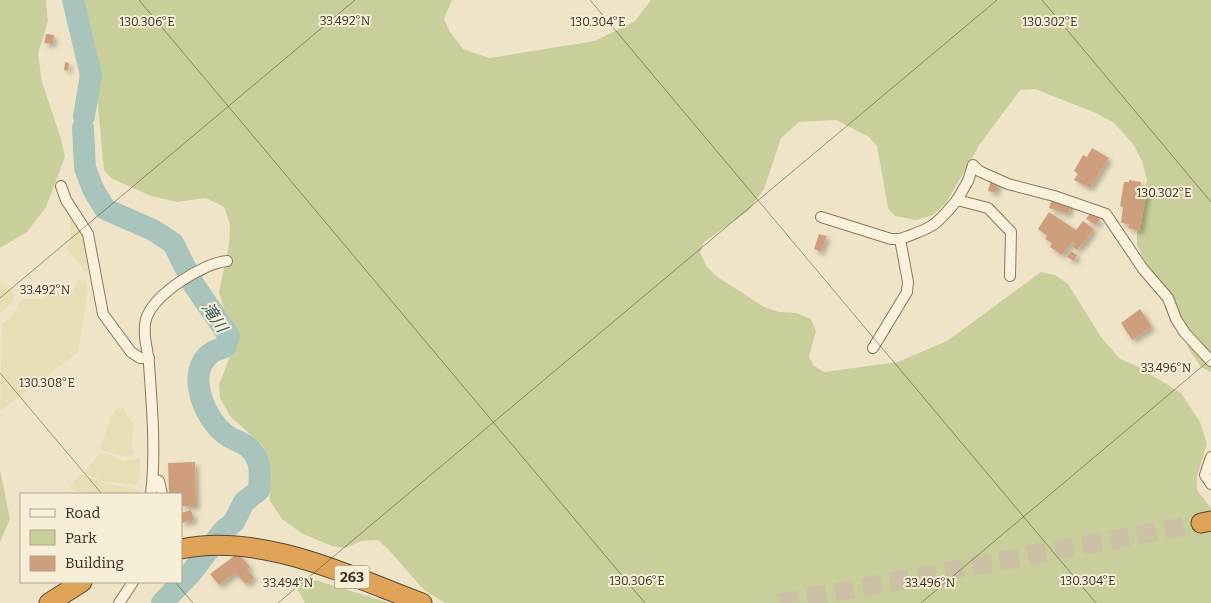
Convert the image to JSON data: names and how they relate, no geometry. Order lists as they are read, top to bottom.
{
  "streets": {
    "highway": ["263"]
  },
  "water": ["滝川"],
  "legend": ["Road", "Park", "Building"],
  "coordinates": [
    "33.492°N",
    "130.306°E",
    "130.304°E",
    "130.302°E",
    "33.496°N",
    "130.308°E",
    "33.494°N"
  ]
}
